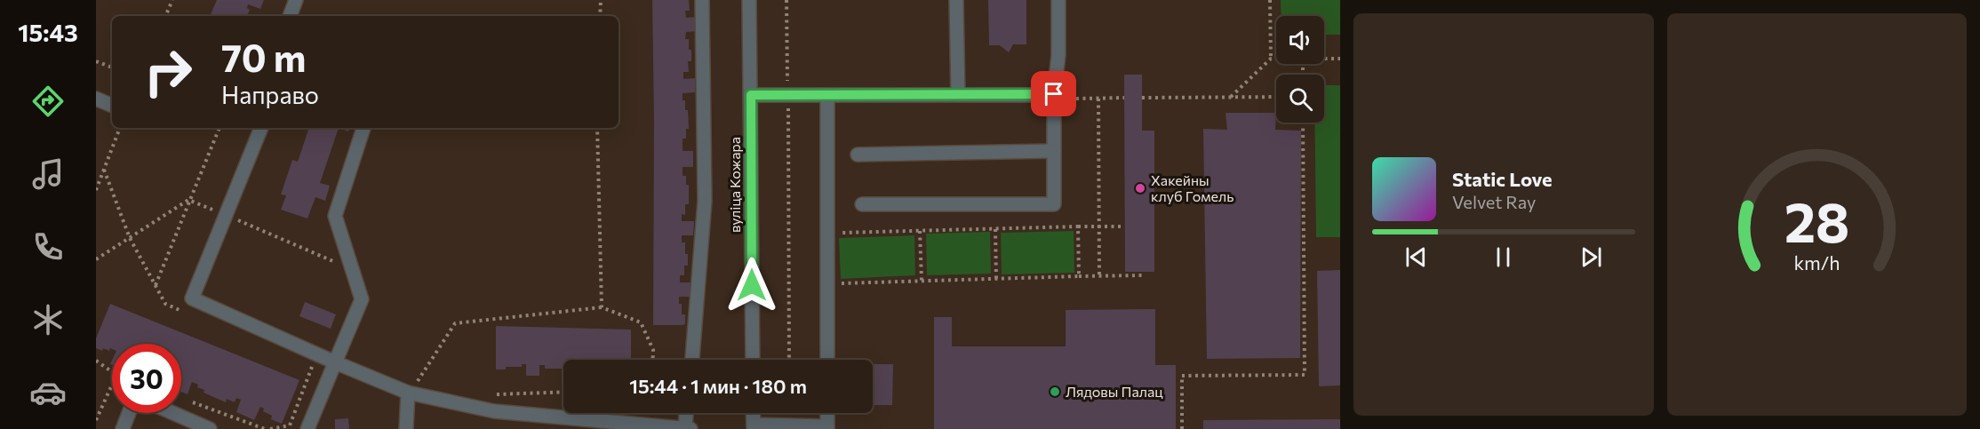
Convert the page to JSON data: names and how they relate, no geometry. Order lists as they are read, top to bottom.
{
  "streets": {
    "street": ["вуліца Кожара"]
  },
  "places": ["Хакейны клуб Гомель", "Лядовы Палац"],
  "page": {
    "tabs": "15:43",
    "turn": ["70 m", "Направо"],
    "song": ["Static Love", "Velvet Ray"],
    "limit": "30",
    "trip": "15:44 · 1 мин · 180 m",
    "gauge": ["28", "km/h"]
  }
}
